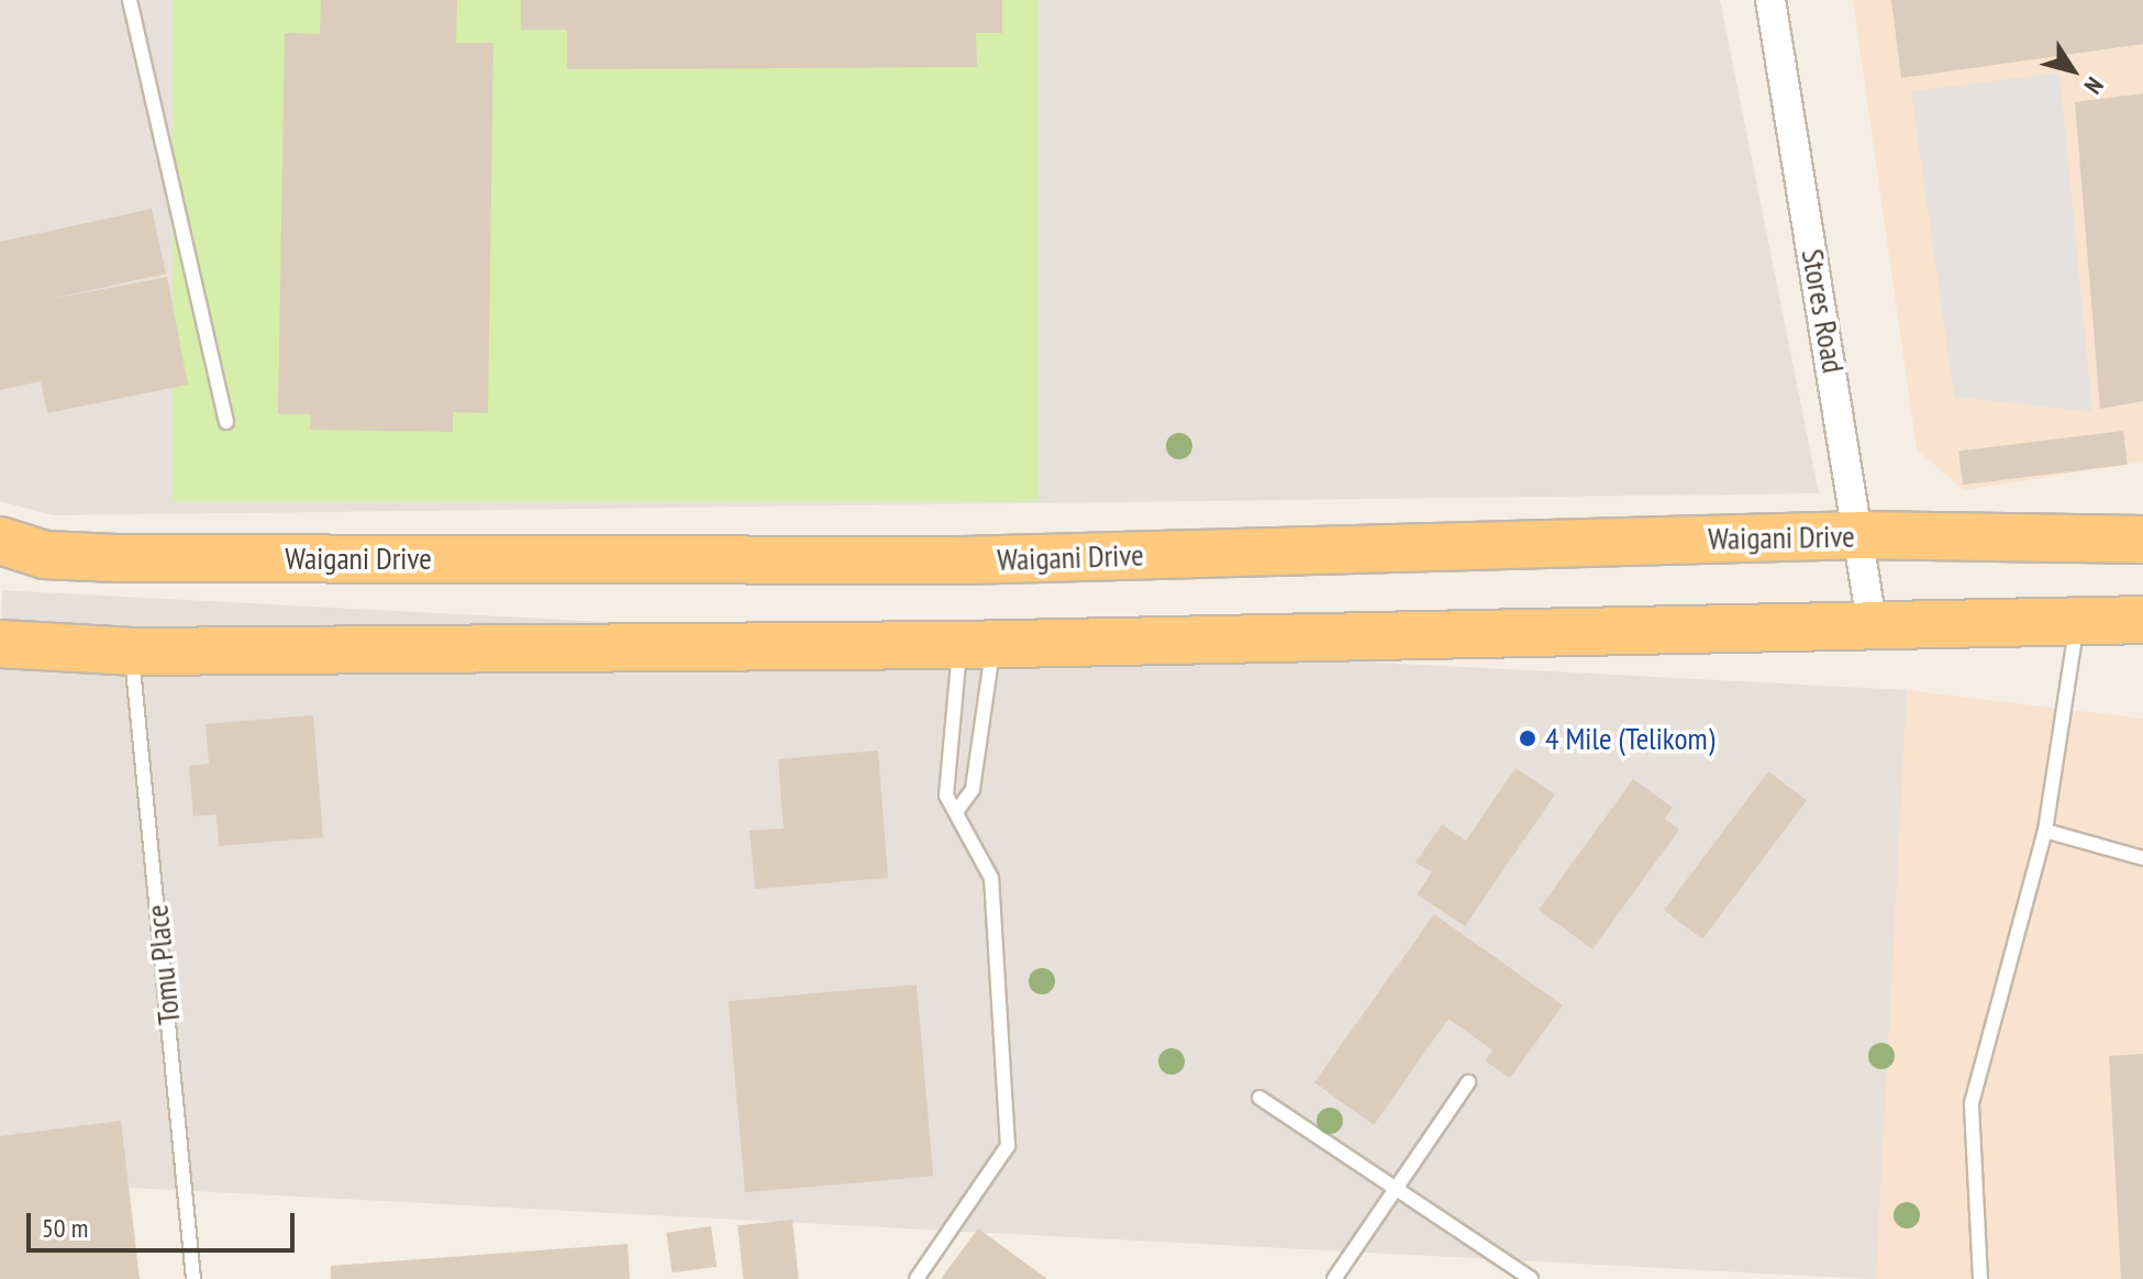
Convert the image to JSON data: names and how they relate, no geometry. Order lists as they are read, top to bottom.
{
  "streets": {
    "highway": ["Waigani Drive"],
    "street": ["Stores Road"],
    "lane": ["Tomu Place"]
  },
  "crossings": [
    ["Stores Road", "Waigani Drive"]
  ],
  "places": ["4 Mile (Telikom)"],
  "scale_bar": "50 m",
  "north": "bottom right"
}
